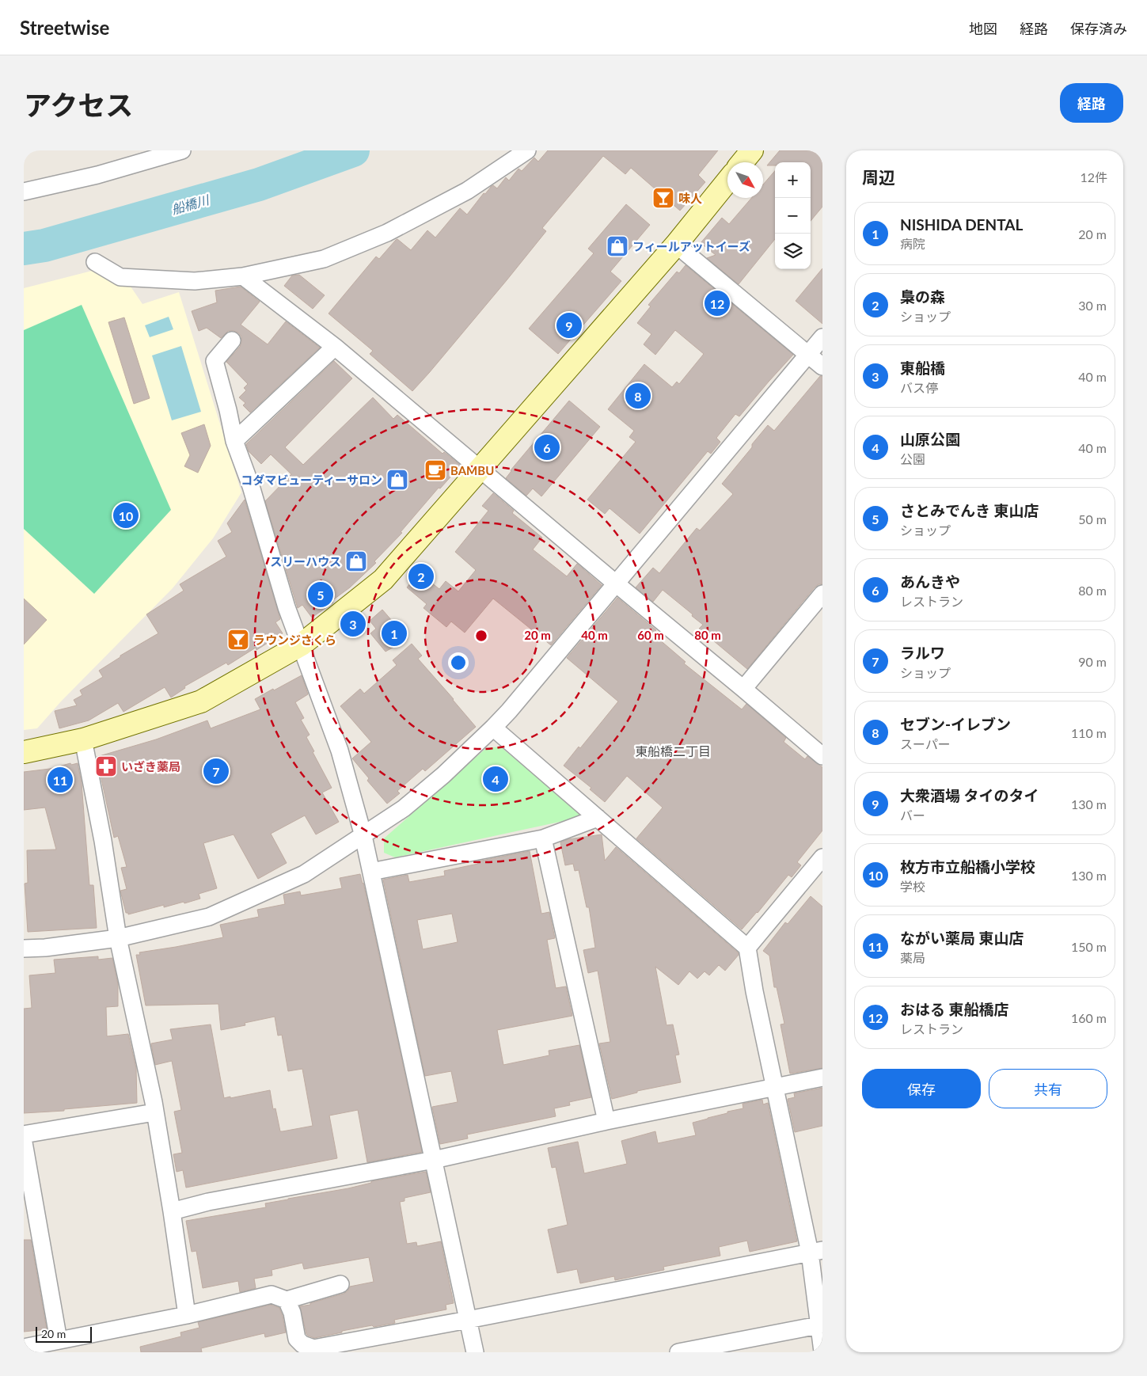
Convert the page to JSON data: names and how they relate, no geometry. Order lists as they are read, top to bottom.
{
  "districts": ["東船橋二丁目"],
  "water": ["船橋川"],
  "places": {
    "bar": ["味人", "ラウンジさくら"],
    "shop": ["フィールアットイーズ", "コダマビューティーサロン", "スリーハウス"],
    "cafe": ["BAMBU"],
    "pharmacy": ["いざき薬局"]
  },
  "scale_bar": "20 m",
  "north": "bottom right",
  "page": {
    "header": "Streetwise",
    "nav": ["地図", "経路", "保存済み"],
    "title": "アクセス",
    "buttons": [
      "経路",
      ["保存", "共有"]
    ],
    "heading": ["周辺", "12件"],
    "map_buttons": ["+", "−"],
    "list": [
      {
        "mark": "1",
        "name": "NISHIDA DENTAL",
        "note": "病院",
        "value": "20 m"
      },
      {
        "mark": "2",
        "name": "梟の森",
        "note": "ショップ",
        "value": "30 m"
      },
      {
        "mark": "3",
        "name": "東船橋",
        "note": "バス停",
        "value": "40 m"
      },
      {
        "mark": "4",
        "name": "山原公園",
        "note": "公園",
        "value": "40 m"
      },
      {
        "mark": "5",
        "name": "さとみでんき 東山店",
        "note": "ショップ",
        "value": "50 m"
      },
      {
        "mark": "6",
        "name": "あんきや",
        "note": "レストラン",
        "value": "80 m"
      },
      {
        "mark": "7",
        "name": "ラルワ",
        "note": "ショップ",
        "value": "90 m"
      },
      {
        "mark": "8",
        "name": "セブン-イレブン",
        "note": "スーパー",
        "value": "110 m"
      },
      {
        "mark": "9",
        "name": "大衆酒場 タイのタイ",
        "note": "バー",
        "value": "130 m"
      },
      {
        "mark": "10",
        "name": "枚方市立船橋小学校",
        "note": "学校",
        "value": "130 m"
      },
      {
        "mark": "11",
        "name": "ながい薬局 東山店",
        "note": "薬局",
        "value": "150 m"
      },
      {
        "mark": "12",
        "name": "おはる 東船橋店",
        "note": "レストラン",
        "value": "160 m"
      }
    ],
    "pins": [
      "12",
      "9",
      "8",
      "6",
      "10",
      "2",
      "5",
      "3",
      "1",
      "7",
      "4",
      "11"
    ],
    "scale": "20 m"
  },
  "rings": [
    "20 m",
    "40 m",
    "60 m",
    "80 m"
  ]
}
